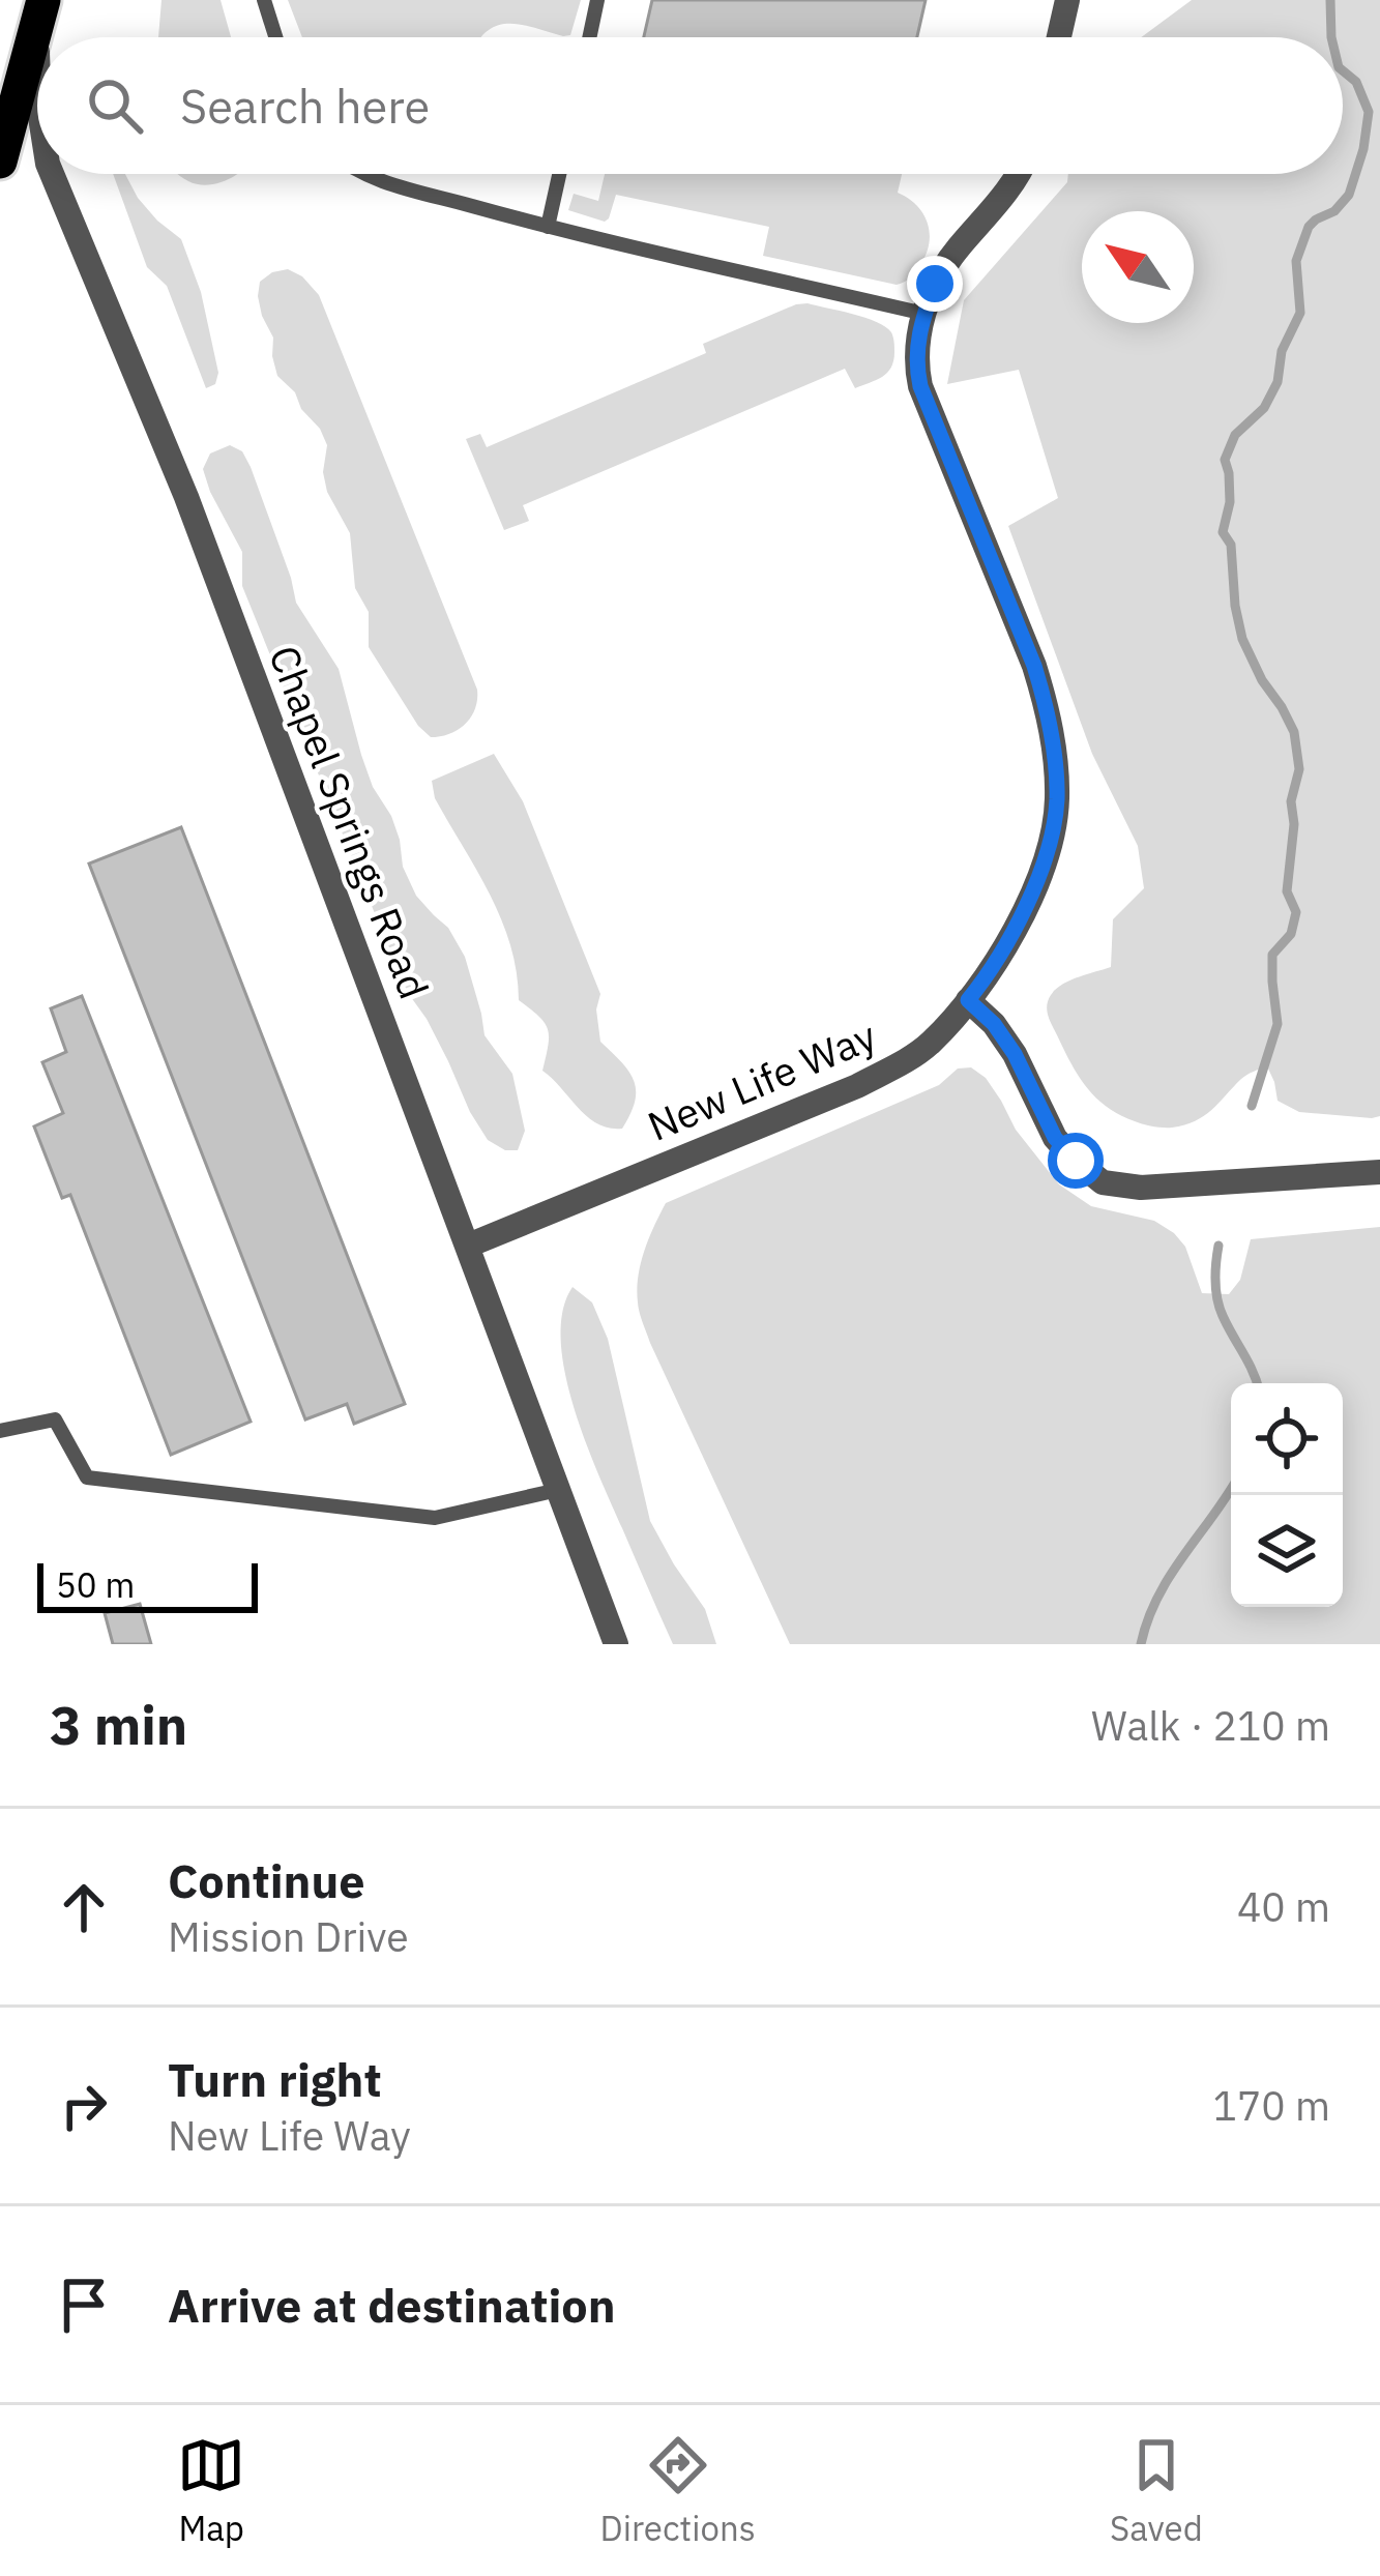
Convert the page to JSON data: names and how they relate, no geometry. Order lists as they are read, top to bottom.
{
  "streets": {
    "street": ["Chapel Springs Road", "New Life Way"]
  },
  "crossings": [
    ["Chapel Springs Road", "New Life Way"]
  ],
  "scale_bar": "50 m",
  "north": "top left",
  "page": {
    "search": "Search here",
    "scale": "50 m",
    "heading": ["3 min", "Walk · 210 m"],
    "list": [
      ["Continue", "Mission Drive", "40 m"],
      ["Turn right", "New Life Way", "170 m"],
      "Arrive at destination"
    ],
    "nav": ["Map", "Directions", "Saved"]
  }
}
